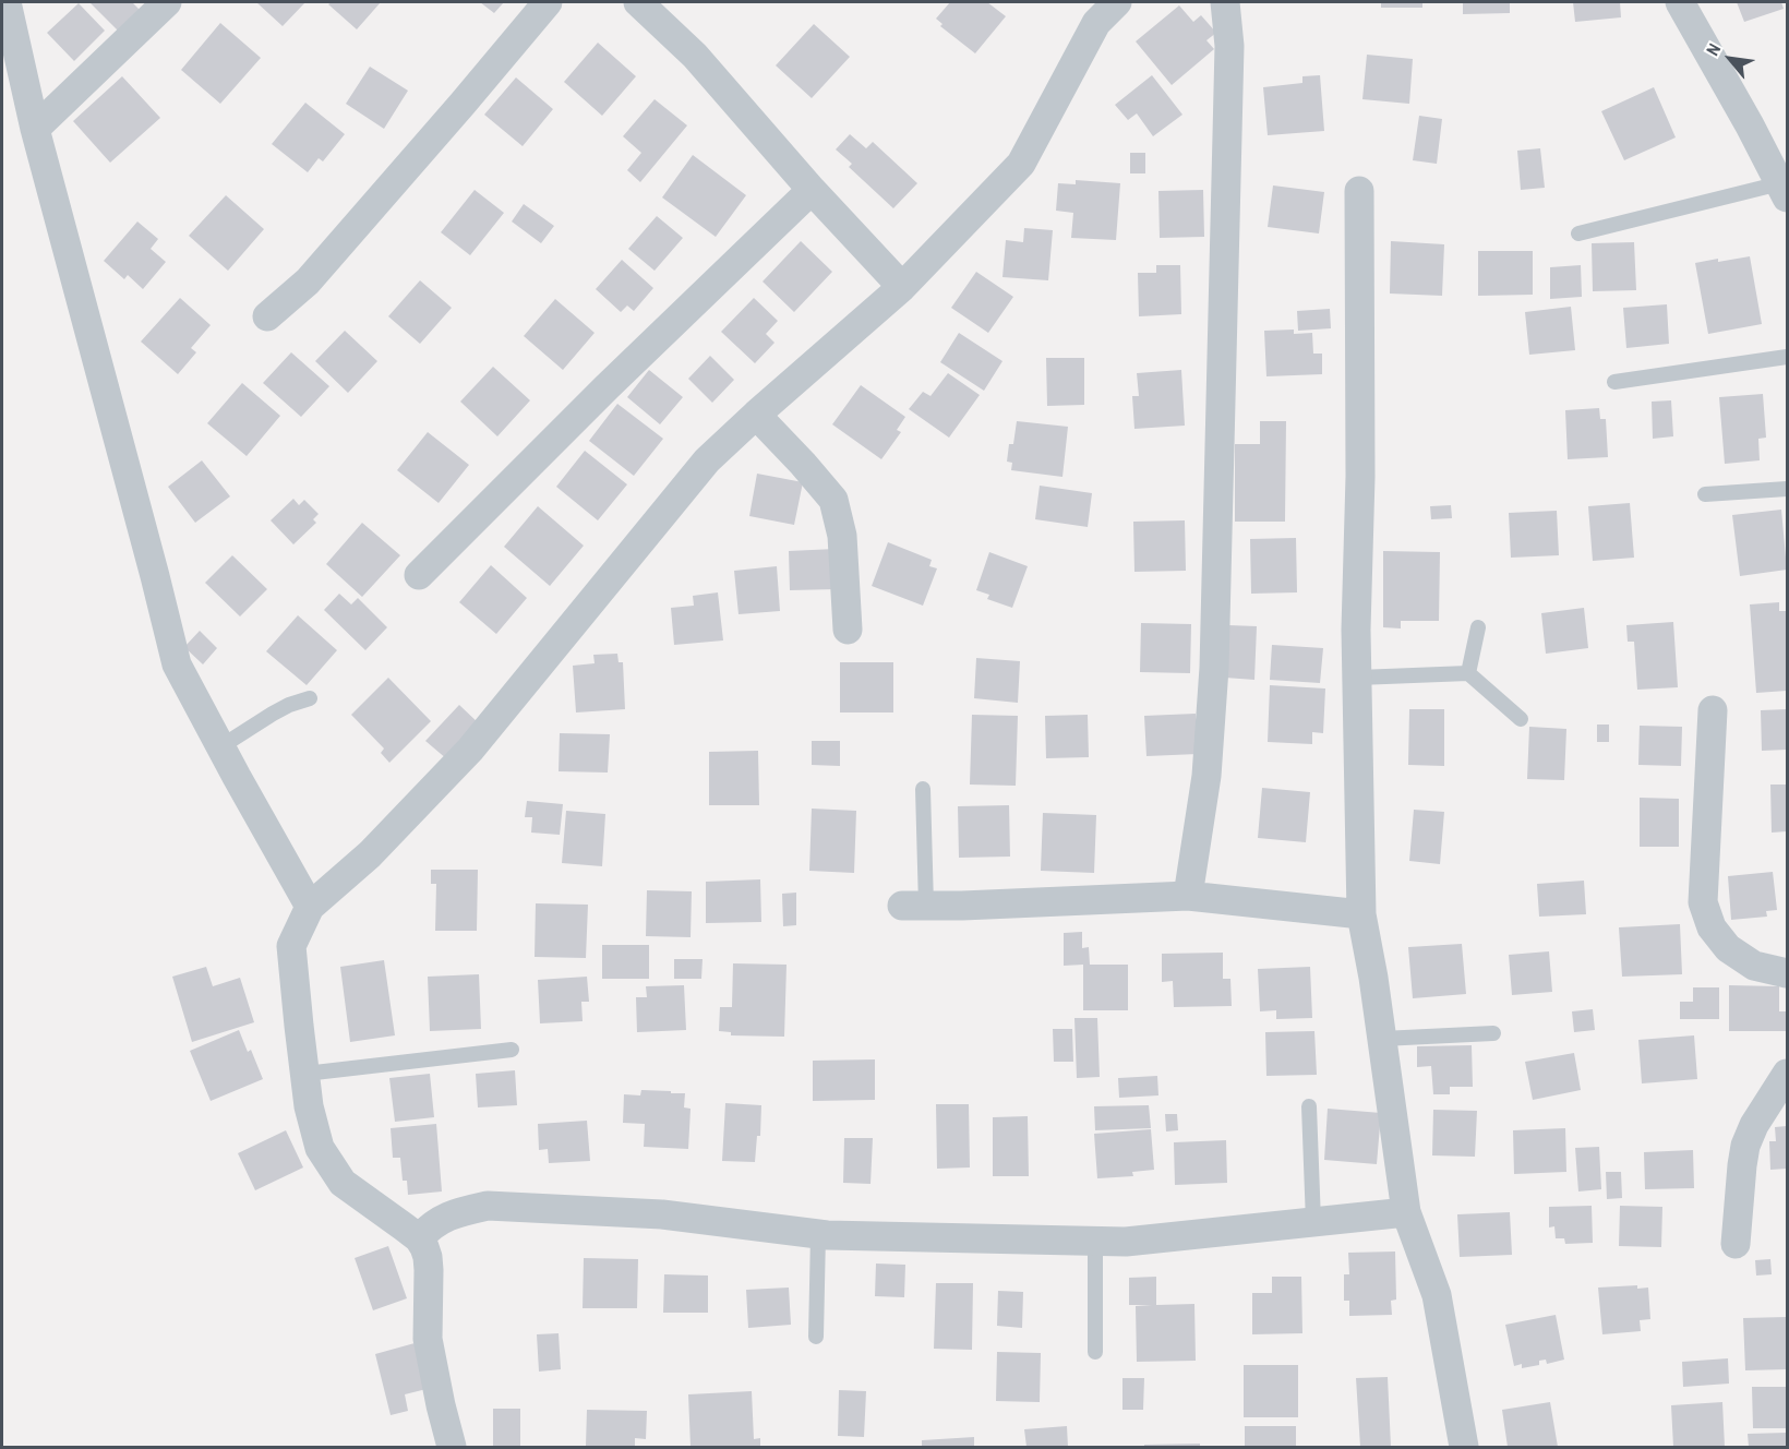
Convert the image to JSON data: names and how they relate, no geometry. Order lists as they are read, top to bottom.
{
  "north": "top left"
}
